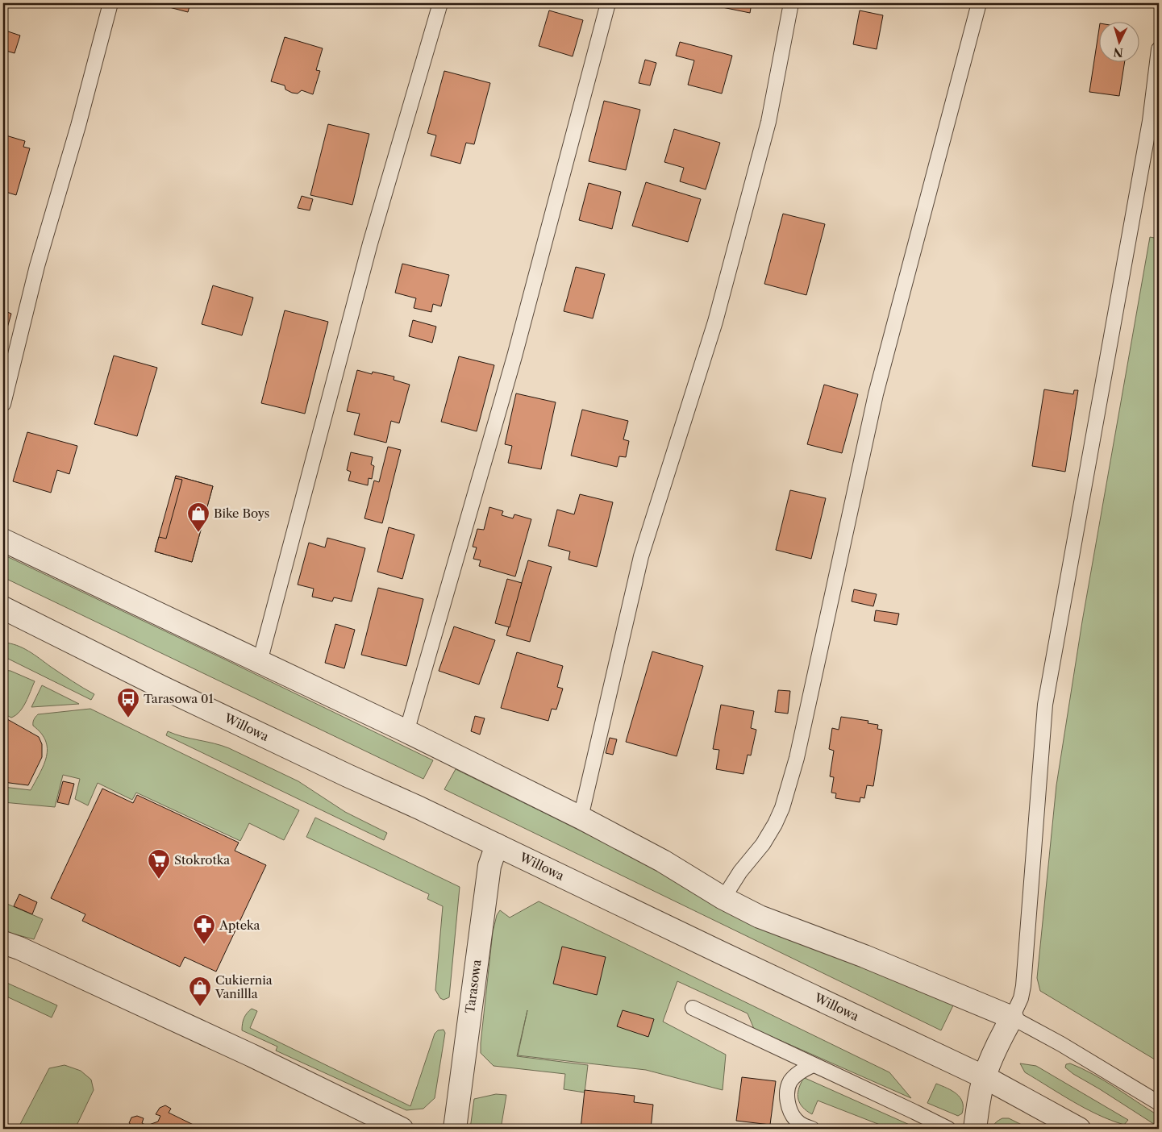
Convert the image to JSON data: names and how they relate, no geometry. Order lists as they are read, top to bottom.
{
  "streets": {
    "street": ["Willowa", "Tarasowa"]
  },
  "crossings": [
    ["Willowa", "Tarasowa"]
  ],
  "places": {
    "shop": ["Bike Boys", "Cukiernia Vanillla"],
    "bus stop": ["Tarasowa 01"],
    "supermarket": ["Stokrotka"],
    "pharmacy": ["Apteka"]
  },
  "north": "bottom"
}
